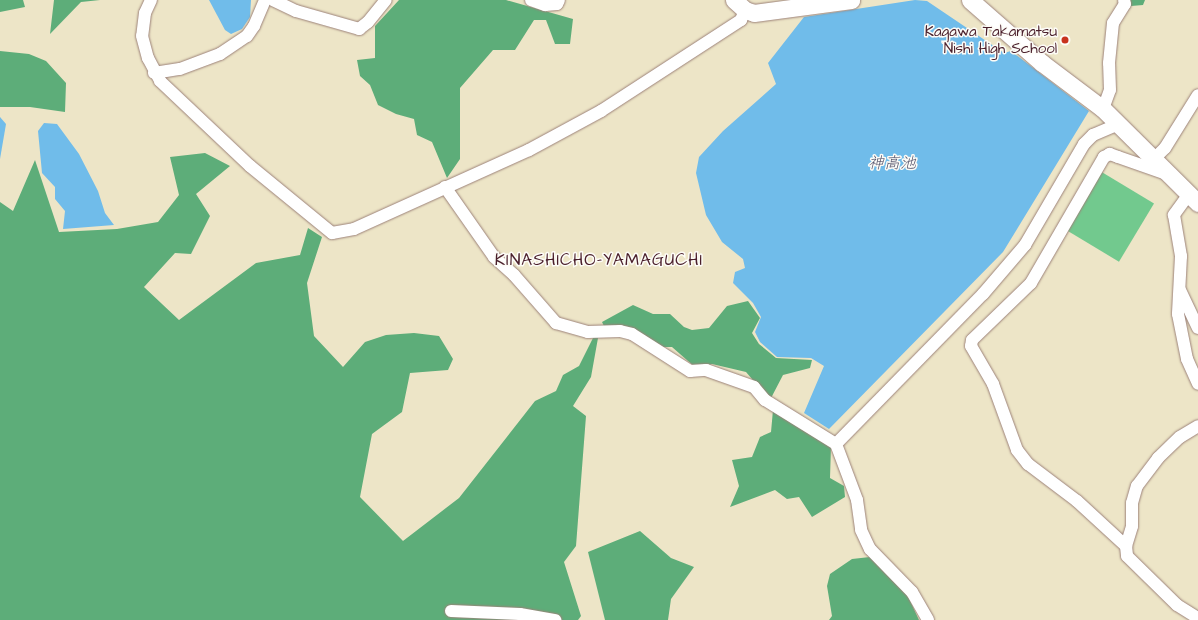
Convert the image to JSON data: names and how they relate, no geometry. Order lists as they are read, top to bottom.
{
  "districts": ["KINASHICHO-YAMAGUCHI"],
  "water": ["神高池"],
  "places": ["Kagawa Takamatsu Nishi High School"]
}
